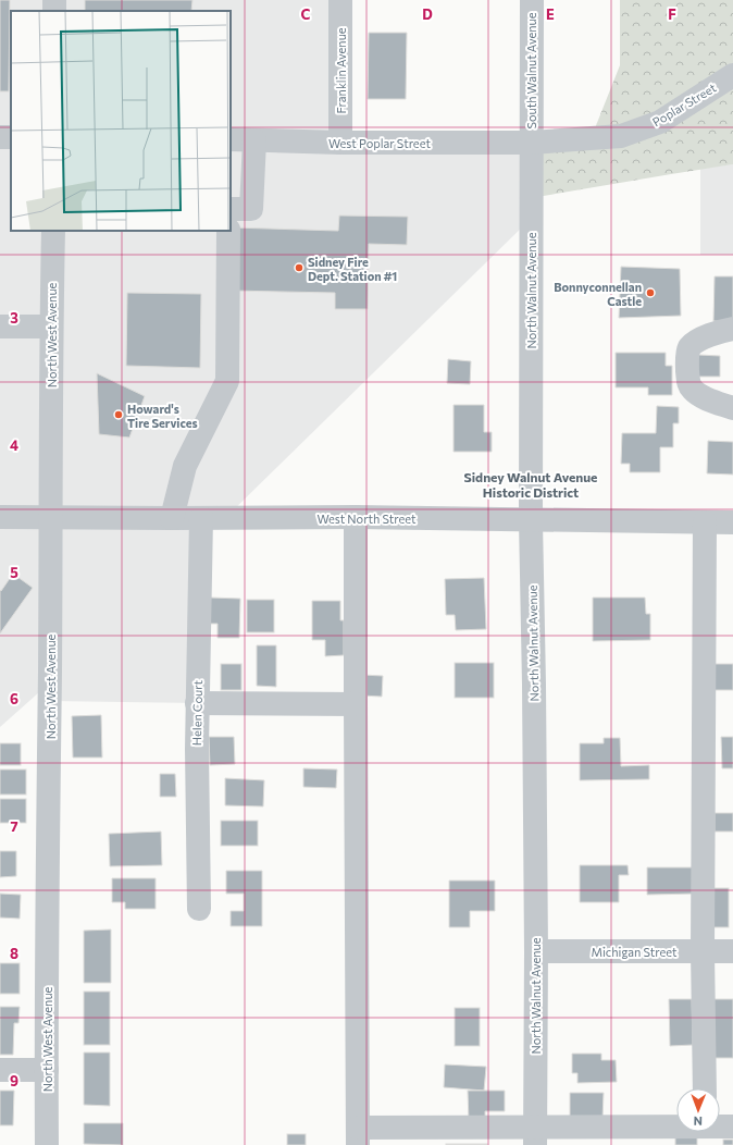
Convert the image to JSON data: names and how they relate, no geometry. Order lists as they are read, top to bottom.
{
  "streets": {
    "street": [
      "Franklin Avenue",
      "South Walnut Avenue",
      "Poplar Street",
      "West Poplar Street",
      "North Walnut Avenue",
      "North West Avenue",
      "West North Street",
      "Helen Court",
      "Michigan Street"
    ]
  },
  "crossings": [
    ["Franklin Avenue", "West Poplar Street"],
    ["South Walnut Avenue", "Poplar Street"],
    ["South Walnut Avenue", "West Poplar Street"],
    ["South Walnut Avenue", "North Walnut Avenue"],
    ["Poplar Street", "West Poplar Street"],
    ["Poplar Street", "North Walnut Avenue"],
    ["West Poplar Street", "North Walnut Avenue"],
    ["North Walnut Avenue", "West North Street"],
    ["North Walnut Avenue", "Michigan Street"],
    ["North West Avenue", "West North Street"],
    ["West North Street", "Helen Court"]
  ],
  "districts": ["Sidney Walnut Avenue Historic District"],
  "places": ["Sidney Fire Dept. Station #1", "Bonnyconnellan Castle", "Howard's Tire Services"],
  "north": "bottom",
  "grid": {
    "columns": [
      "C",
      "D",
      "E",
      "F"
    ],
    "rows": [
      "3",
      "4",
      "5",
      "6",
      "7",
      "8",
      "9"
    ]
  }
}
